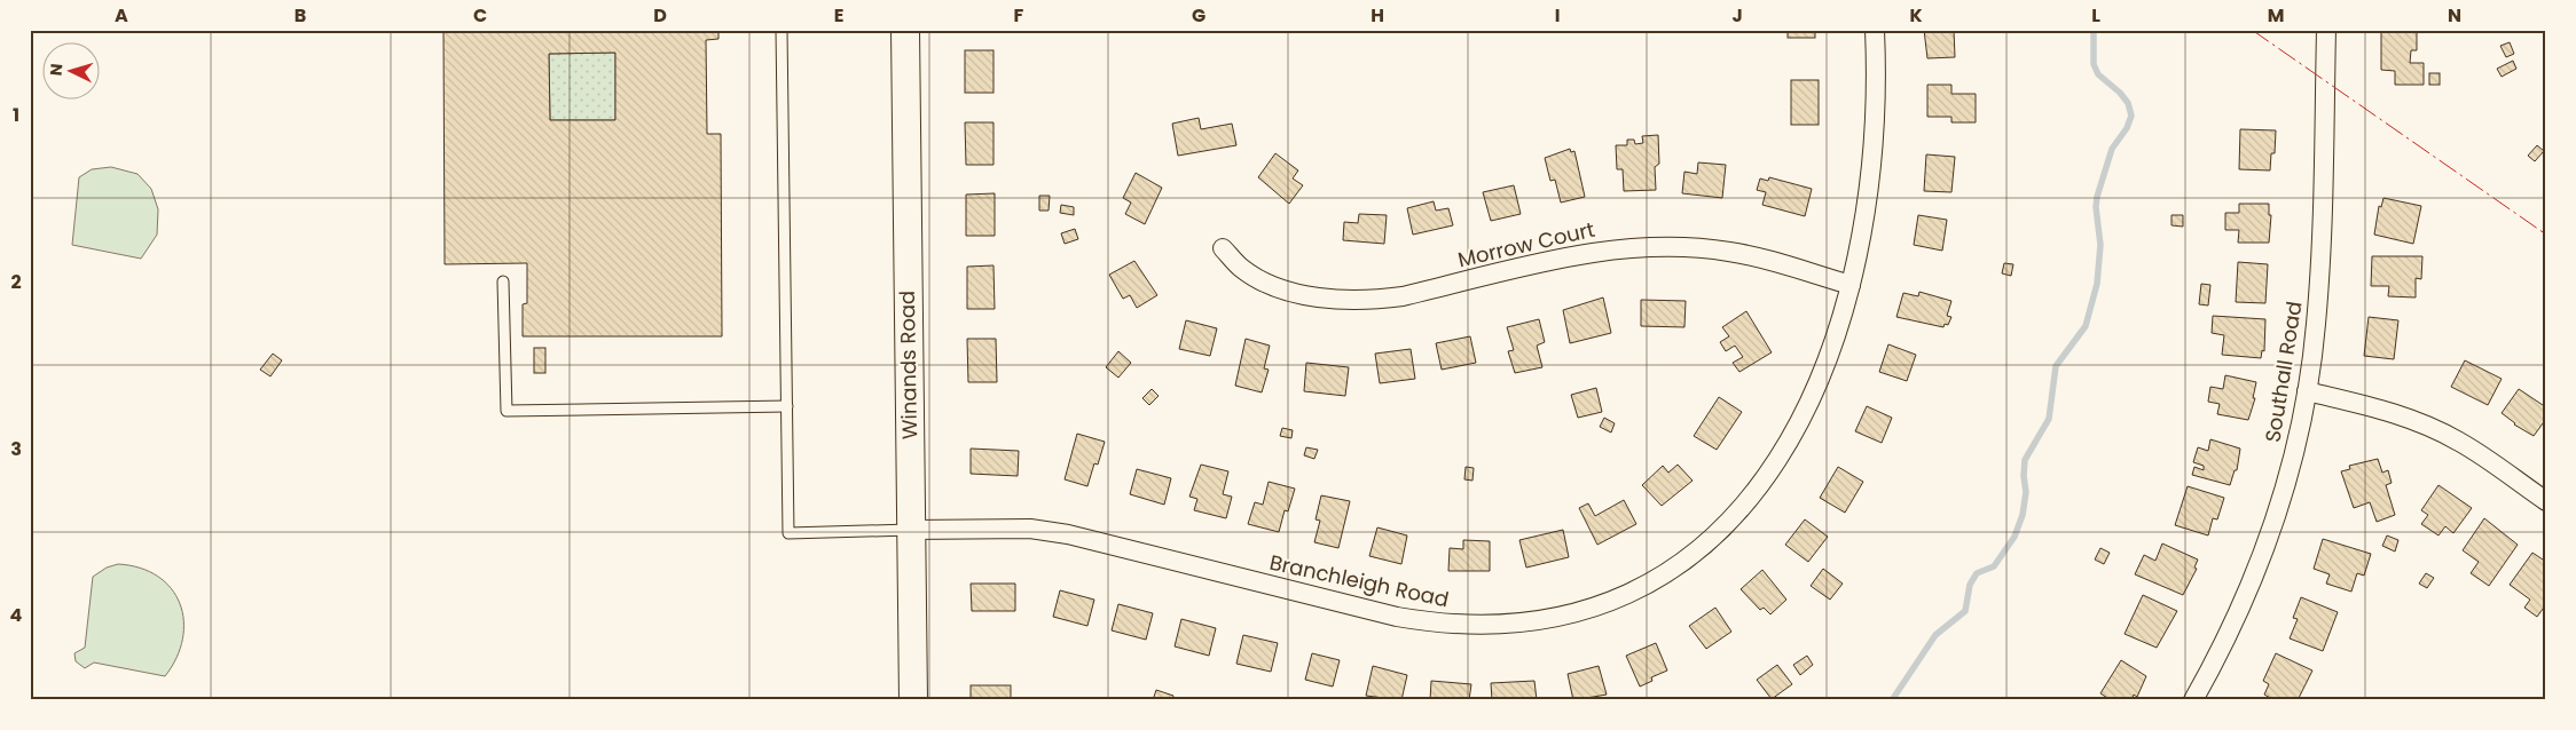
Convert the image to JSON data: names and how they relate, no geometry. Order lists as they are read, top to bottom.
{
  "streets": {
    "street": [
      "Morrow Court",
      "Winands Road",
      "Southall Road",
      "Branchleigh Road"
    ]
  },
  "crossings": [
    ["Morrow Court", "Branchleigh Road"],
    ["Winands Road", "Branchleigh Road"]
  ],
  "north": "left",
  "grid": {
    "columns": [
      "A",
      "B",
      "C",
      "D",
      "E",
      "F",
      "G",
      "H",
      "I",
      "J",
      "K",
      "L",
      "M",
      "N"
    ],
    "rows": [
      "1",
      "2",
      "3",
      "4"
    ]
  }
}
